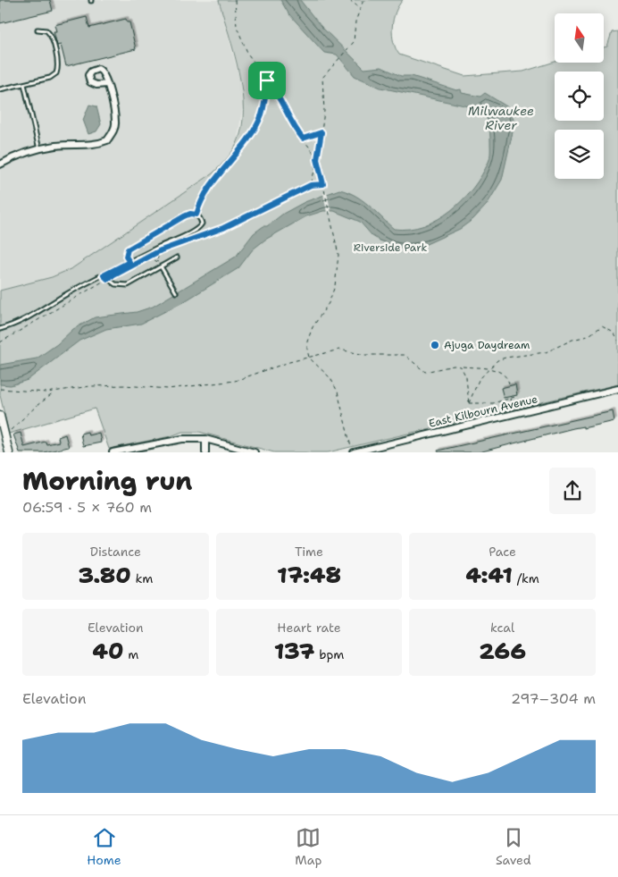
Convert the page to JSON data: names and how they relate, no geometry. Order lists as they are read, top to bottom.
{
  "streets": {
    "street": ["East Kilbourn Avenue"]
  },
  "water": ["Milwaukee River"],
  "parks": ["Riverside Park"],
  "places": ["Ajuga Daydream"],
  "north": "top",
  "page": {
    "heading": ["Morning run", "06:59 · 5 × 760 m"],
    "stats": [
      ["Distance", "3.80 km"],
      ["Time", "17:48"],
      ["Pace", "4:41 /km"],
      ["Elevation", "40 m"],
      ["Heart rate", "137 bpm"],
      ["kcal", "266"]
    ],
    "chart": ["Elevation", "297–304 m"],
    "tabs": ["Home", "Map", "Saved"]
  }
}
